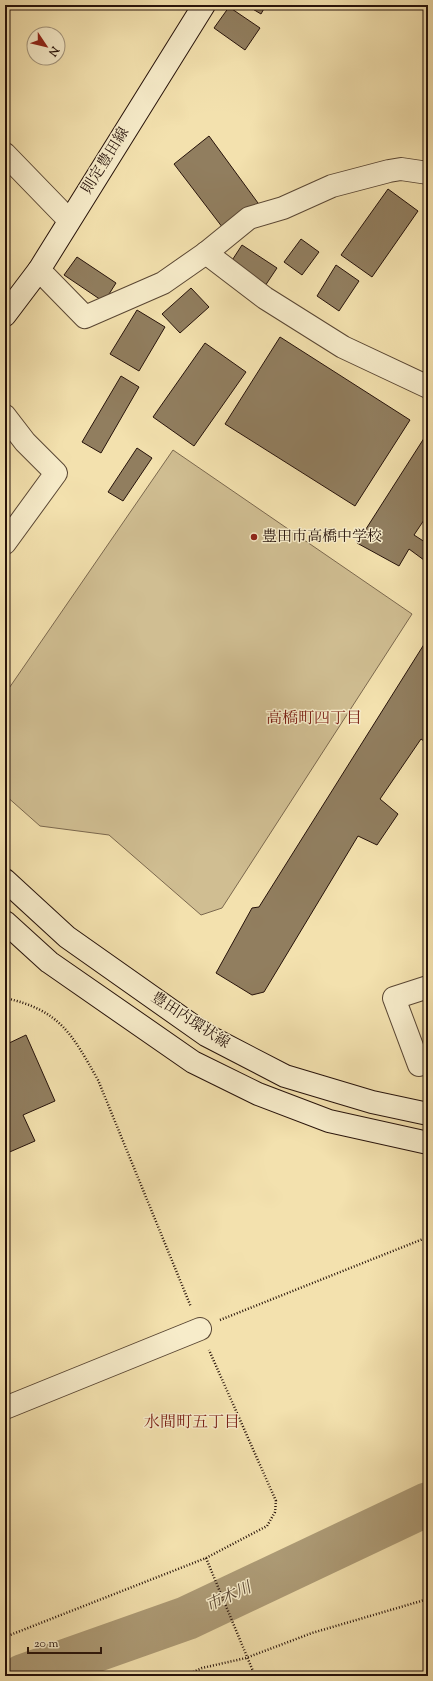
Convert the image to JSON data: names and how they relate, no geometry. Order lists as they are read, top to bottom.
{
  "streets": {
    "street": ["則定豊田線", "豊田内環状線"]
  },
  "districts": ["高橋町四丁目", "水間町五丁目"],
  "water": ["市木川"],
  "places": ["豊田市高橋中学校"],
  "scale_bar": "20 m",
  "north": "bottom right"
}
